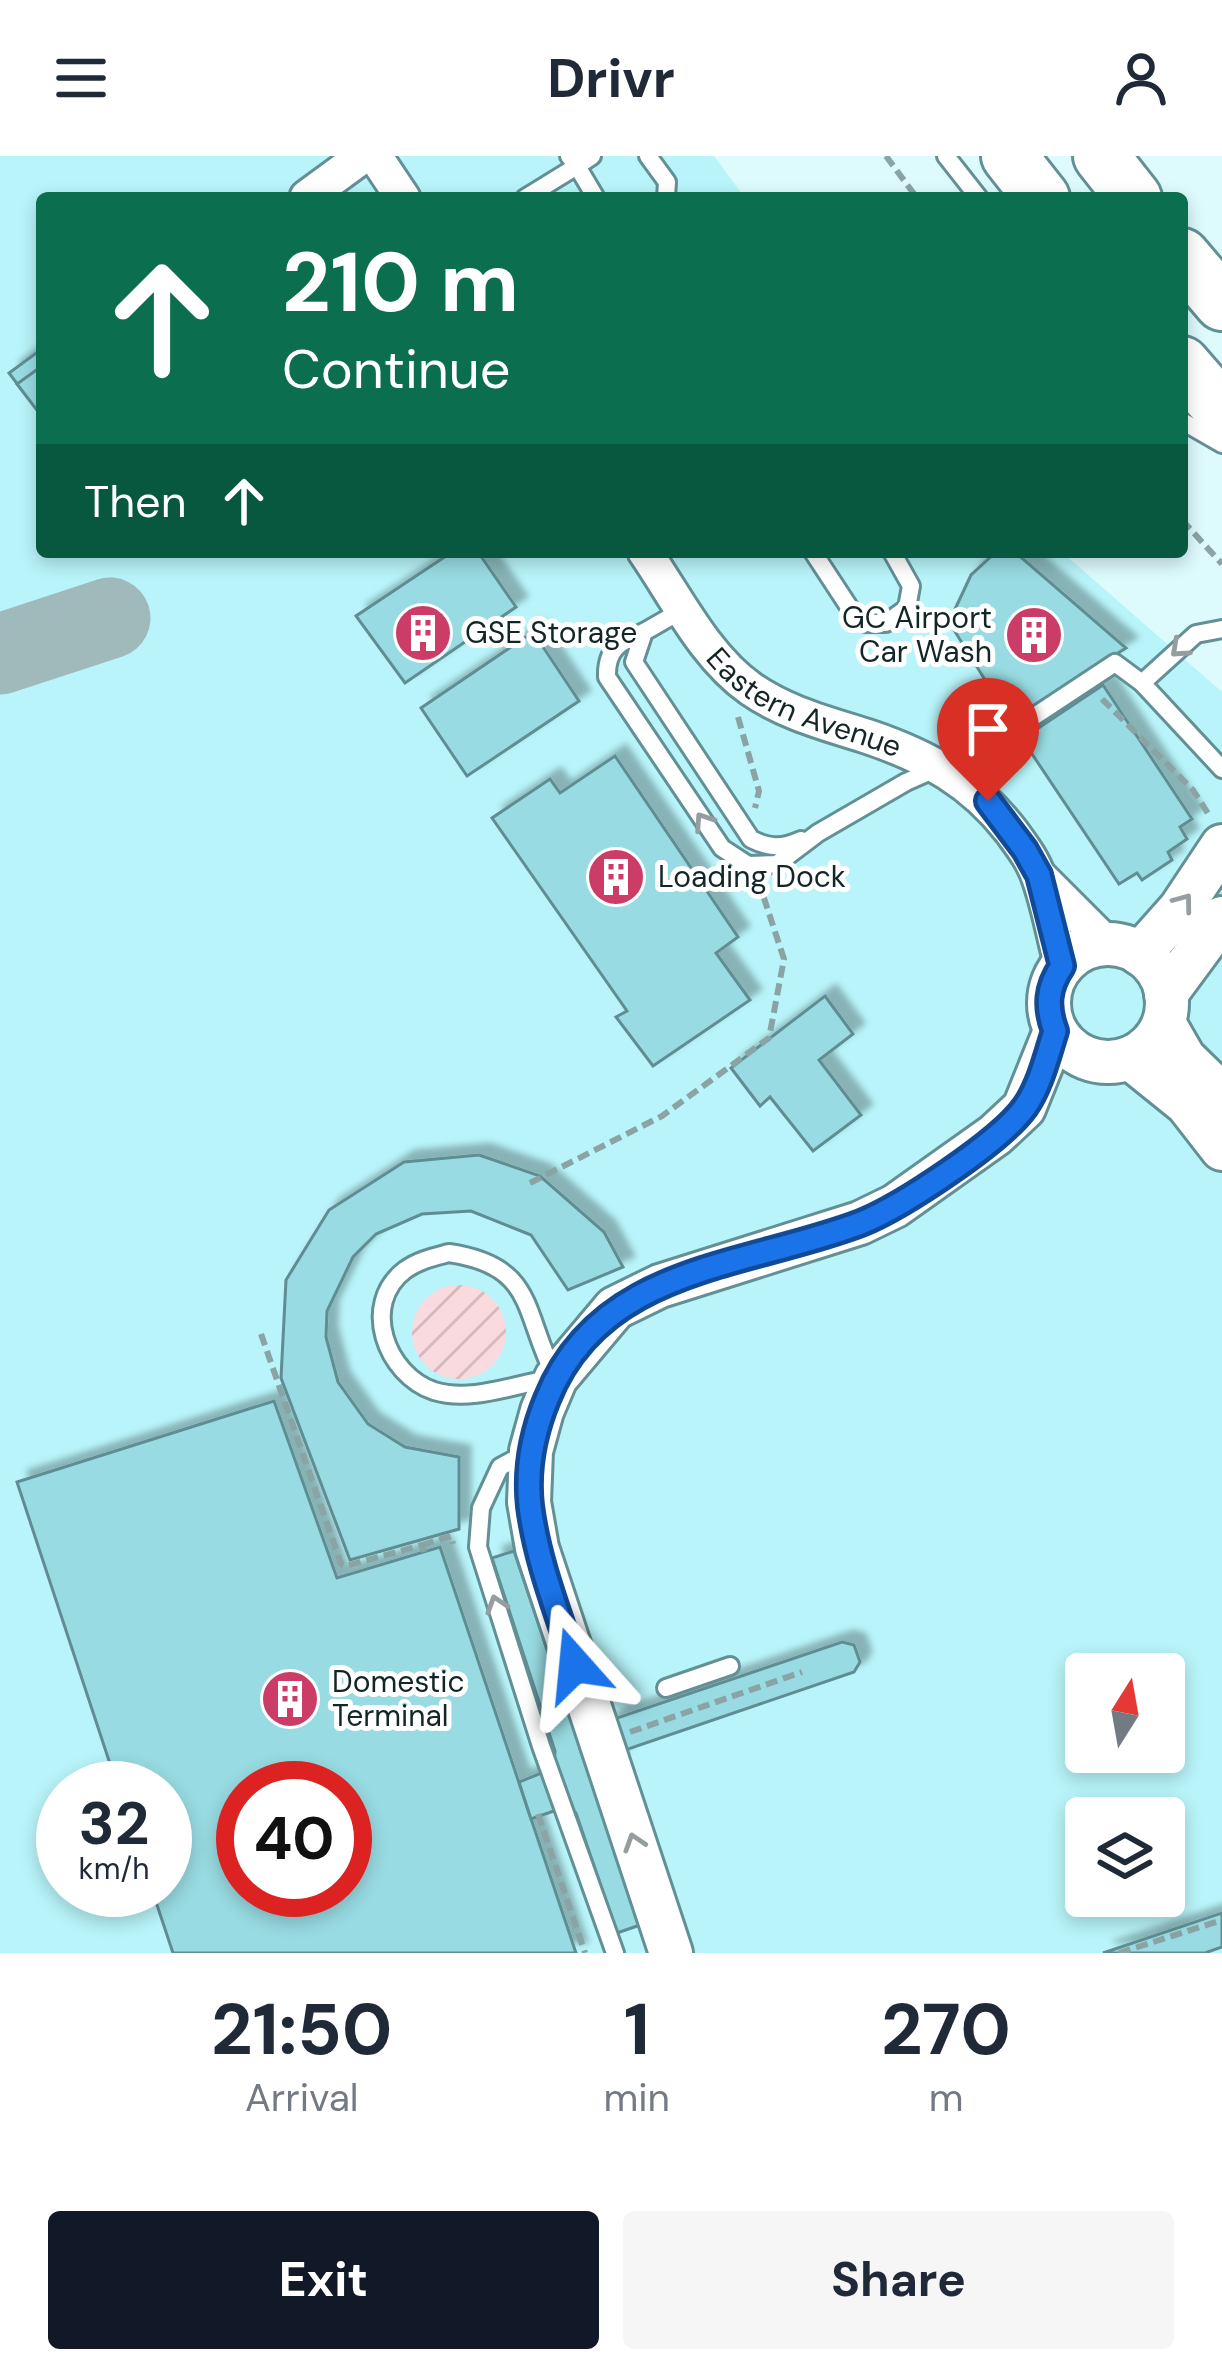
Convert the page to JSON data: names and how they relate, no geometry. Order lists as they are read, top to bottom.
{
  "streets": {
    "street": ["Eastern Avenue"]
  },
  "places": {
    "building": [
      "GSE Storage",
      "GC Airport Car Wash",
      "Loading Dock",
      "Domestic Terminal"
    ]
  },
  "north": "top",
  "page": {
    "header": "Drivr",
    "turn": ["210 m", "Continue"],
    "then": "Then",
    "speed": "32 km/h",
    "limit": "40",
    "eta": [
      "21:50",
      "Arrival",
      "1",
      "min",
      "270",
      "m"
    ],
    "buttons": ["Exit", "Share"]
  }
}
